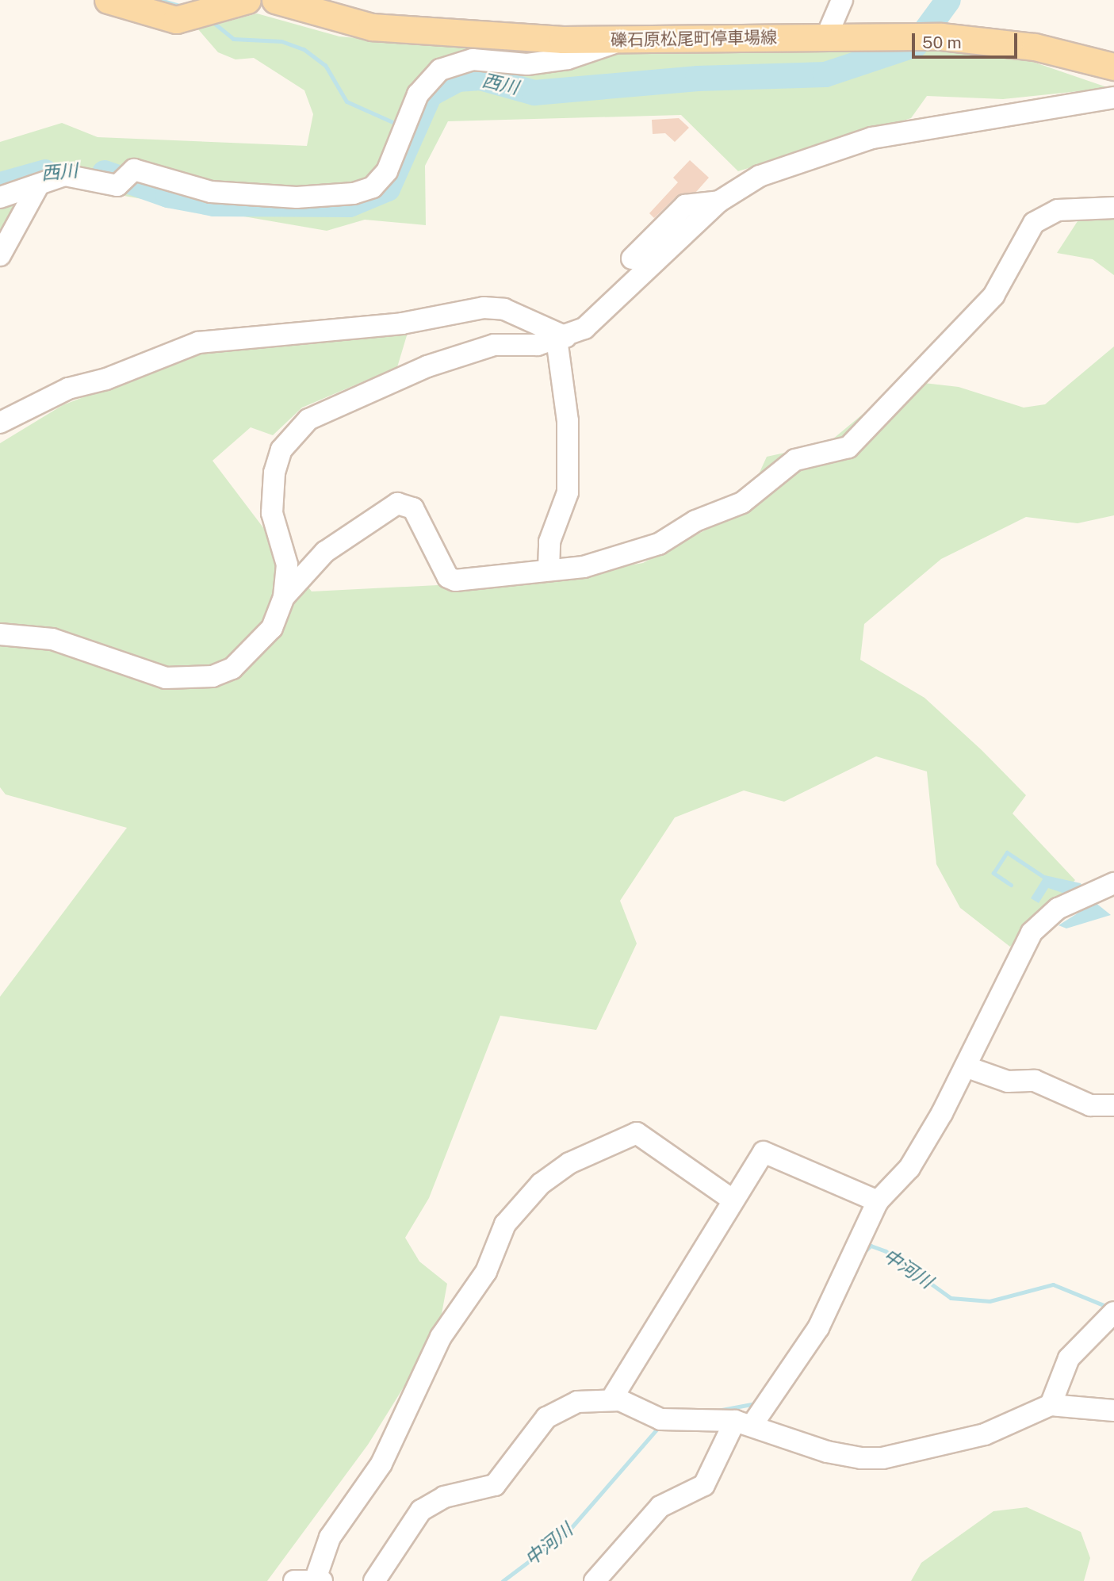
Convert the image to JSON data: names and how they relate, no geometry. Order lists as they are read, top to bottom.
{
  "streets": {
    "main road": ["礫石原松尾町停車場線"]
  },
  "water": ["西川", "中河川"],
  "scale_bar": "50 m"
}
